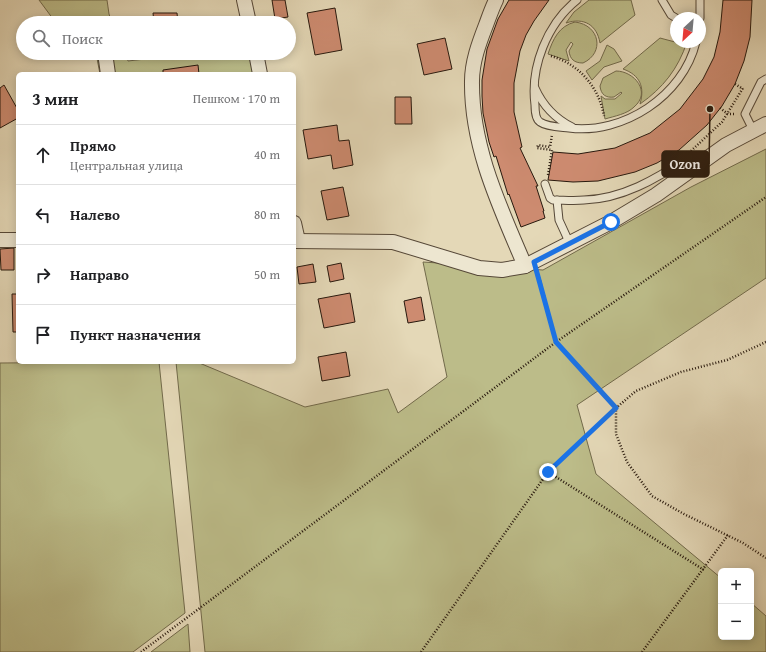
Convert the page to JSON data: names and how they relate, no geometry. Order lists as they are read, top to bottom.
{
  "places": ["Ozon"],
  "north": "bottom left",
  "page": {
    "search": "Поиск",
    "heading": ["3 мин", "Пешком · 170 m"],
    "list": [
      ["Прямо", "Центральная улица", "40 m"],
      ["Налево", "80 m"],
      ["Направо", "50 m"],
      "Пункт назначения"
    ],
    "map_buttons": ["+", "−"]
  }
}
